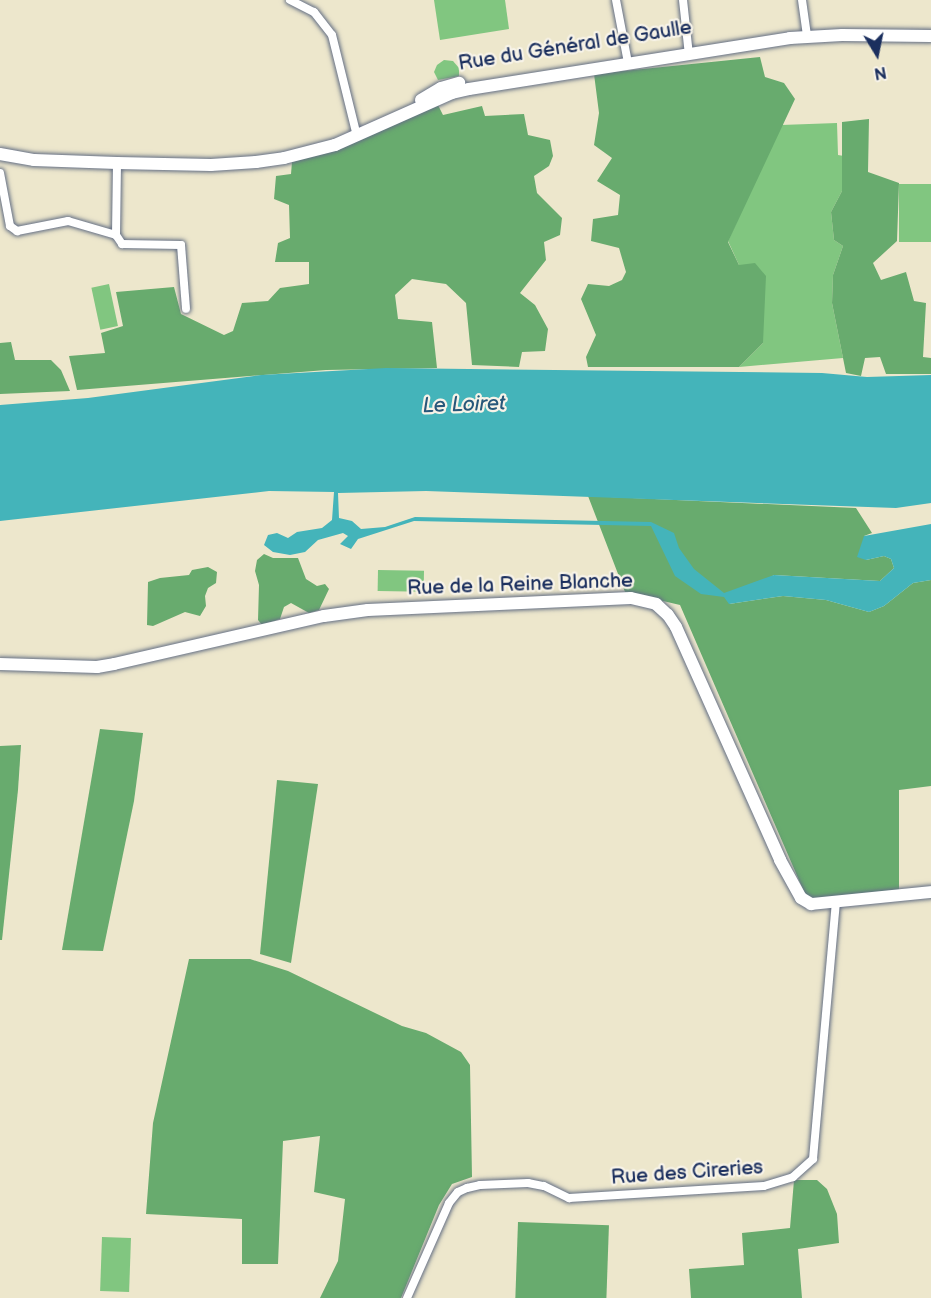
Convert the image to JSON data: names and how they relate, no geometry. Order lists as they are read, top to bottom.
{
  "streets": {
    "street": ["Rue du Général de Gaulle", "Rue de la Reine Blanche", "Rue des Cireries"]
  },
  "crossings": [
    ["Rue de la Reine Blanche", "Rue des Cireries"]
  ],
  "water": ["Le Loiret"],
  "north": "bottom"
}
